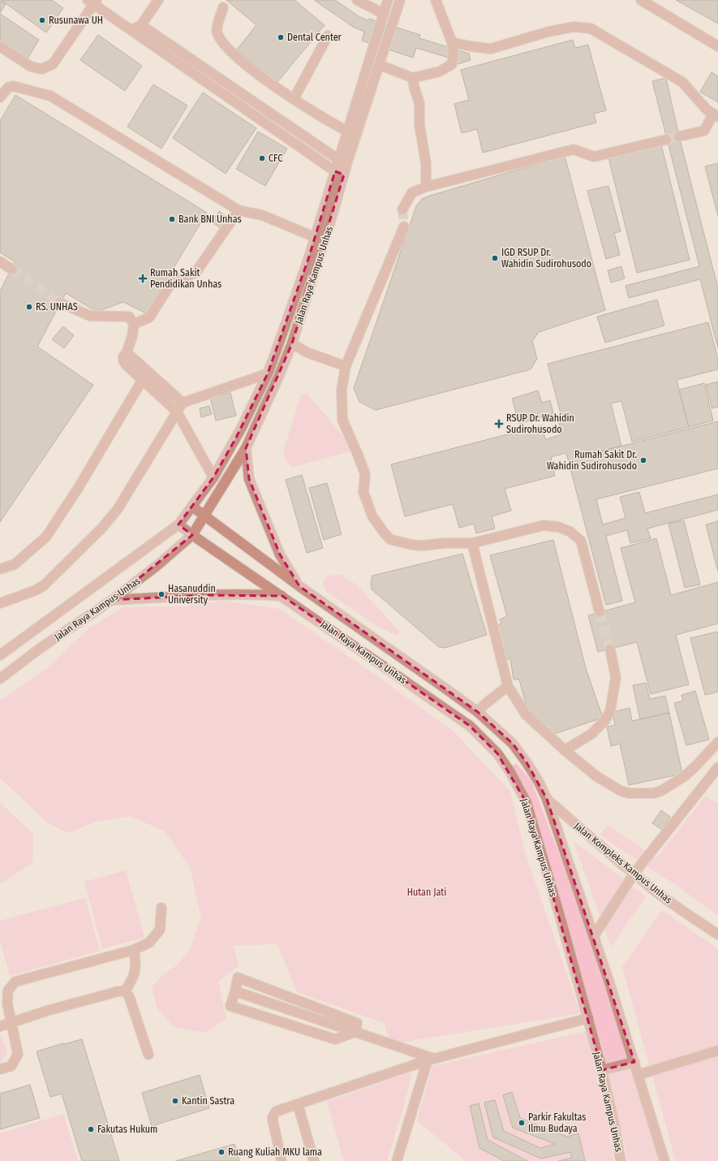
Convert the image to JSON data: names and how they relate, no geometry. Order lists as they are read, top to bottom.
{
  "streets": {
    "street": ["Jalan Raya Kampus Unhas", "Jalan Kompleks Kampus Unhas"]
  },
  "crossings": [
    ["Jalan Raya Kampus Unhas", "Jalan Kompleks Kampus Unhas"]
  ],
  "parks": ["Hutan Jati"],
  "places": {
    "other": [
      "Rusunawa UH",
      "Dental Center",
      "CFC",
      "Bank BNI Unhas",
      "IGD RSUP Dr. Wahidin Sudirohusodo",
      "RS. UNHAS",
      "Rumah Sakit Dr. Wahidin Sudirohusodo",
      "Hasanuddin University",
      "Kantin Sastra",
      "Parkir Fakultas Ilmu Budaya",
      "Fakutas Hukum",
      "Ruang Kuliah MKU lama"
    ],
    "health": ["Rumah Sakit Pendidikan Unhas", "RSUP Dr. Wahidin Sudirohusodo"]
  }
}
